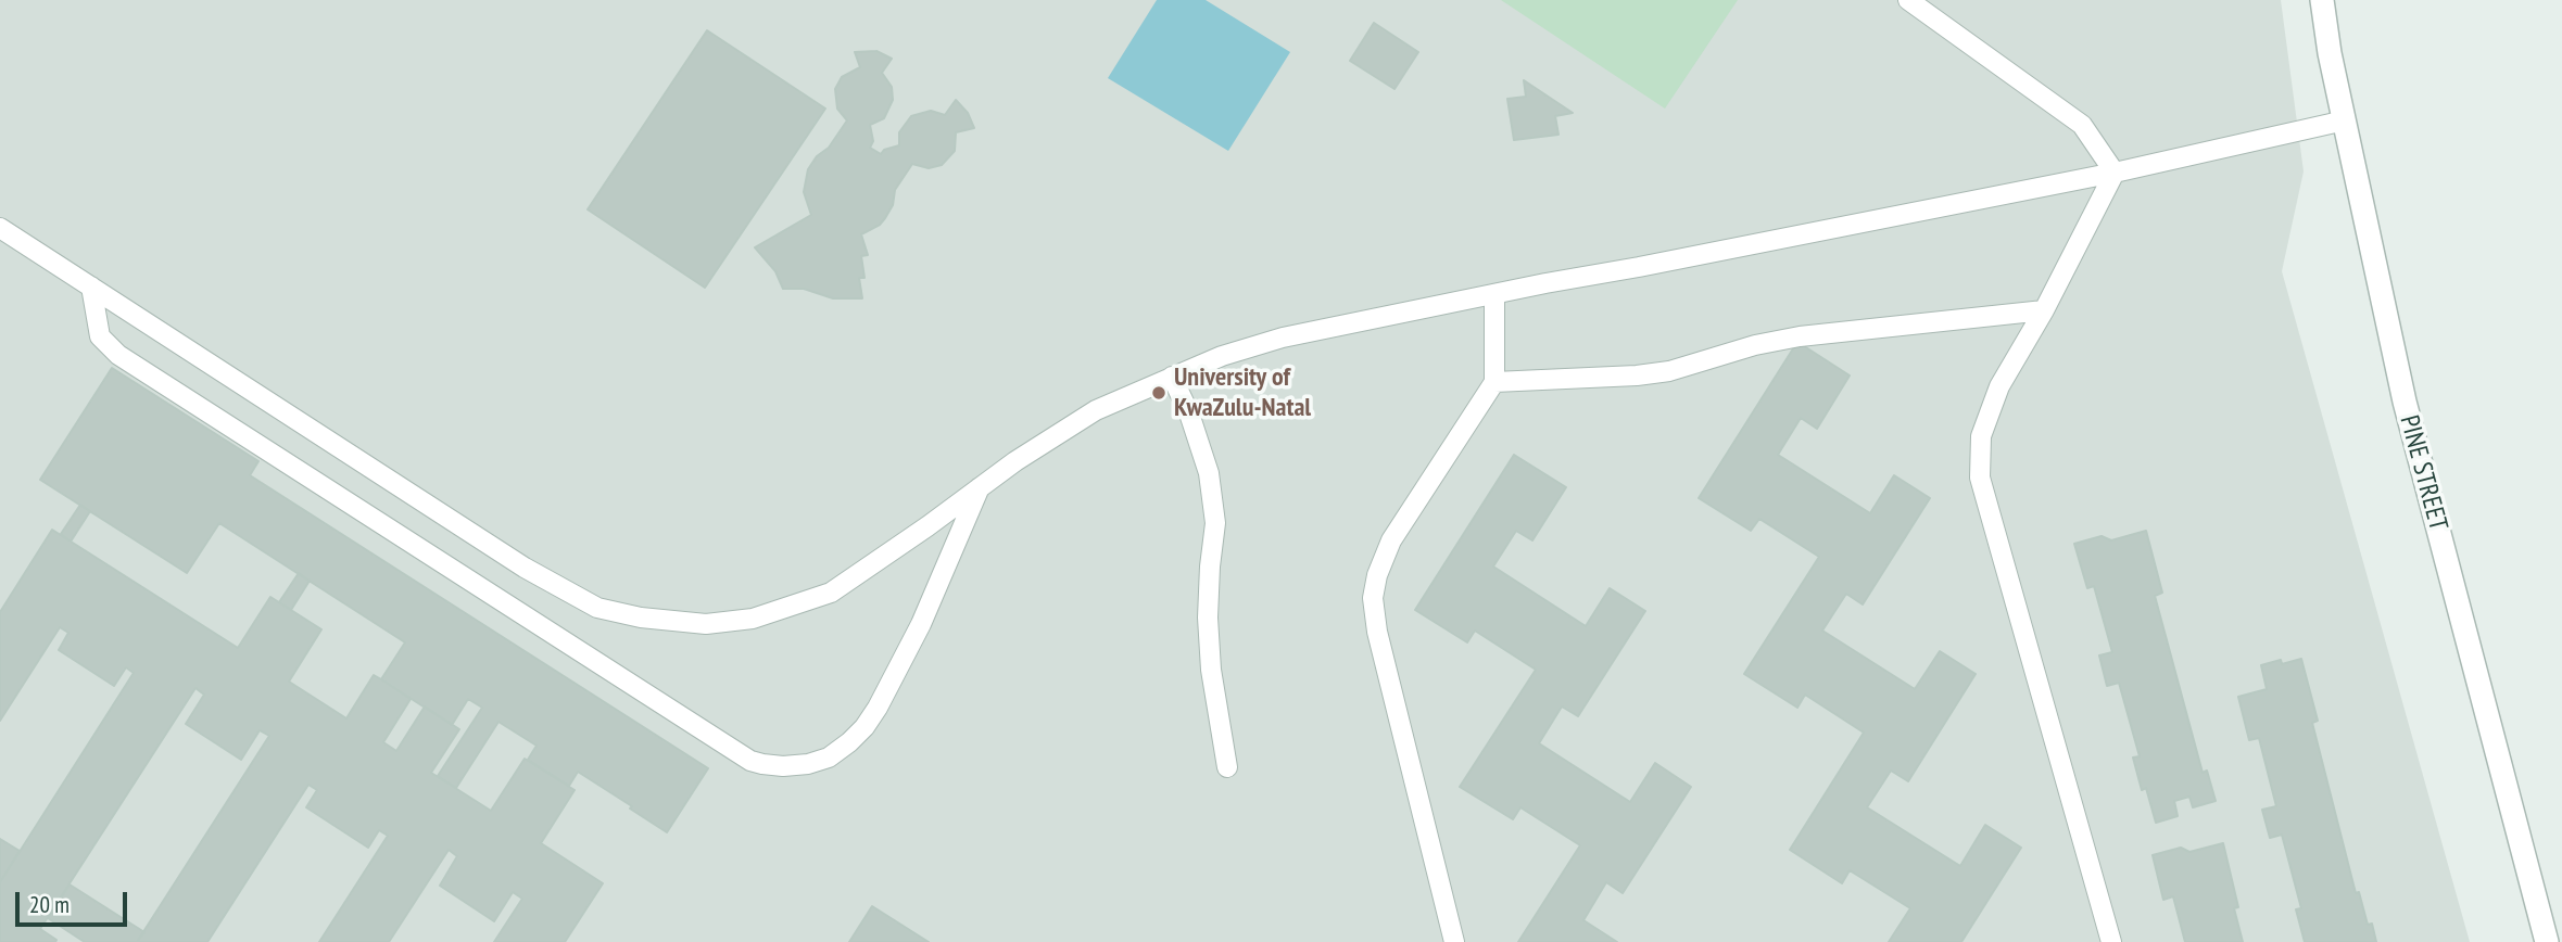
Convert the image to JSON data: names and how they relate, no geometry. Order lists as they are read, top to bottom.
{
  "streets": {
    "street": ["PINE STREET"]
  },
  "places": ["University of KwaZulu-Natal"],
  "scale_bar": "20 m"
}
